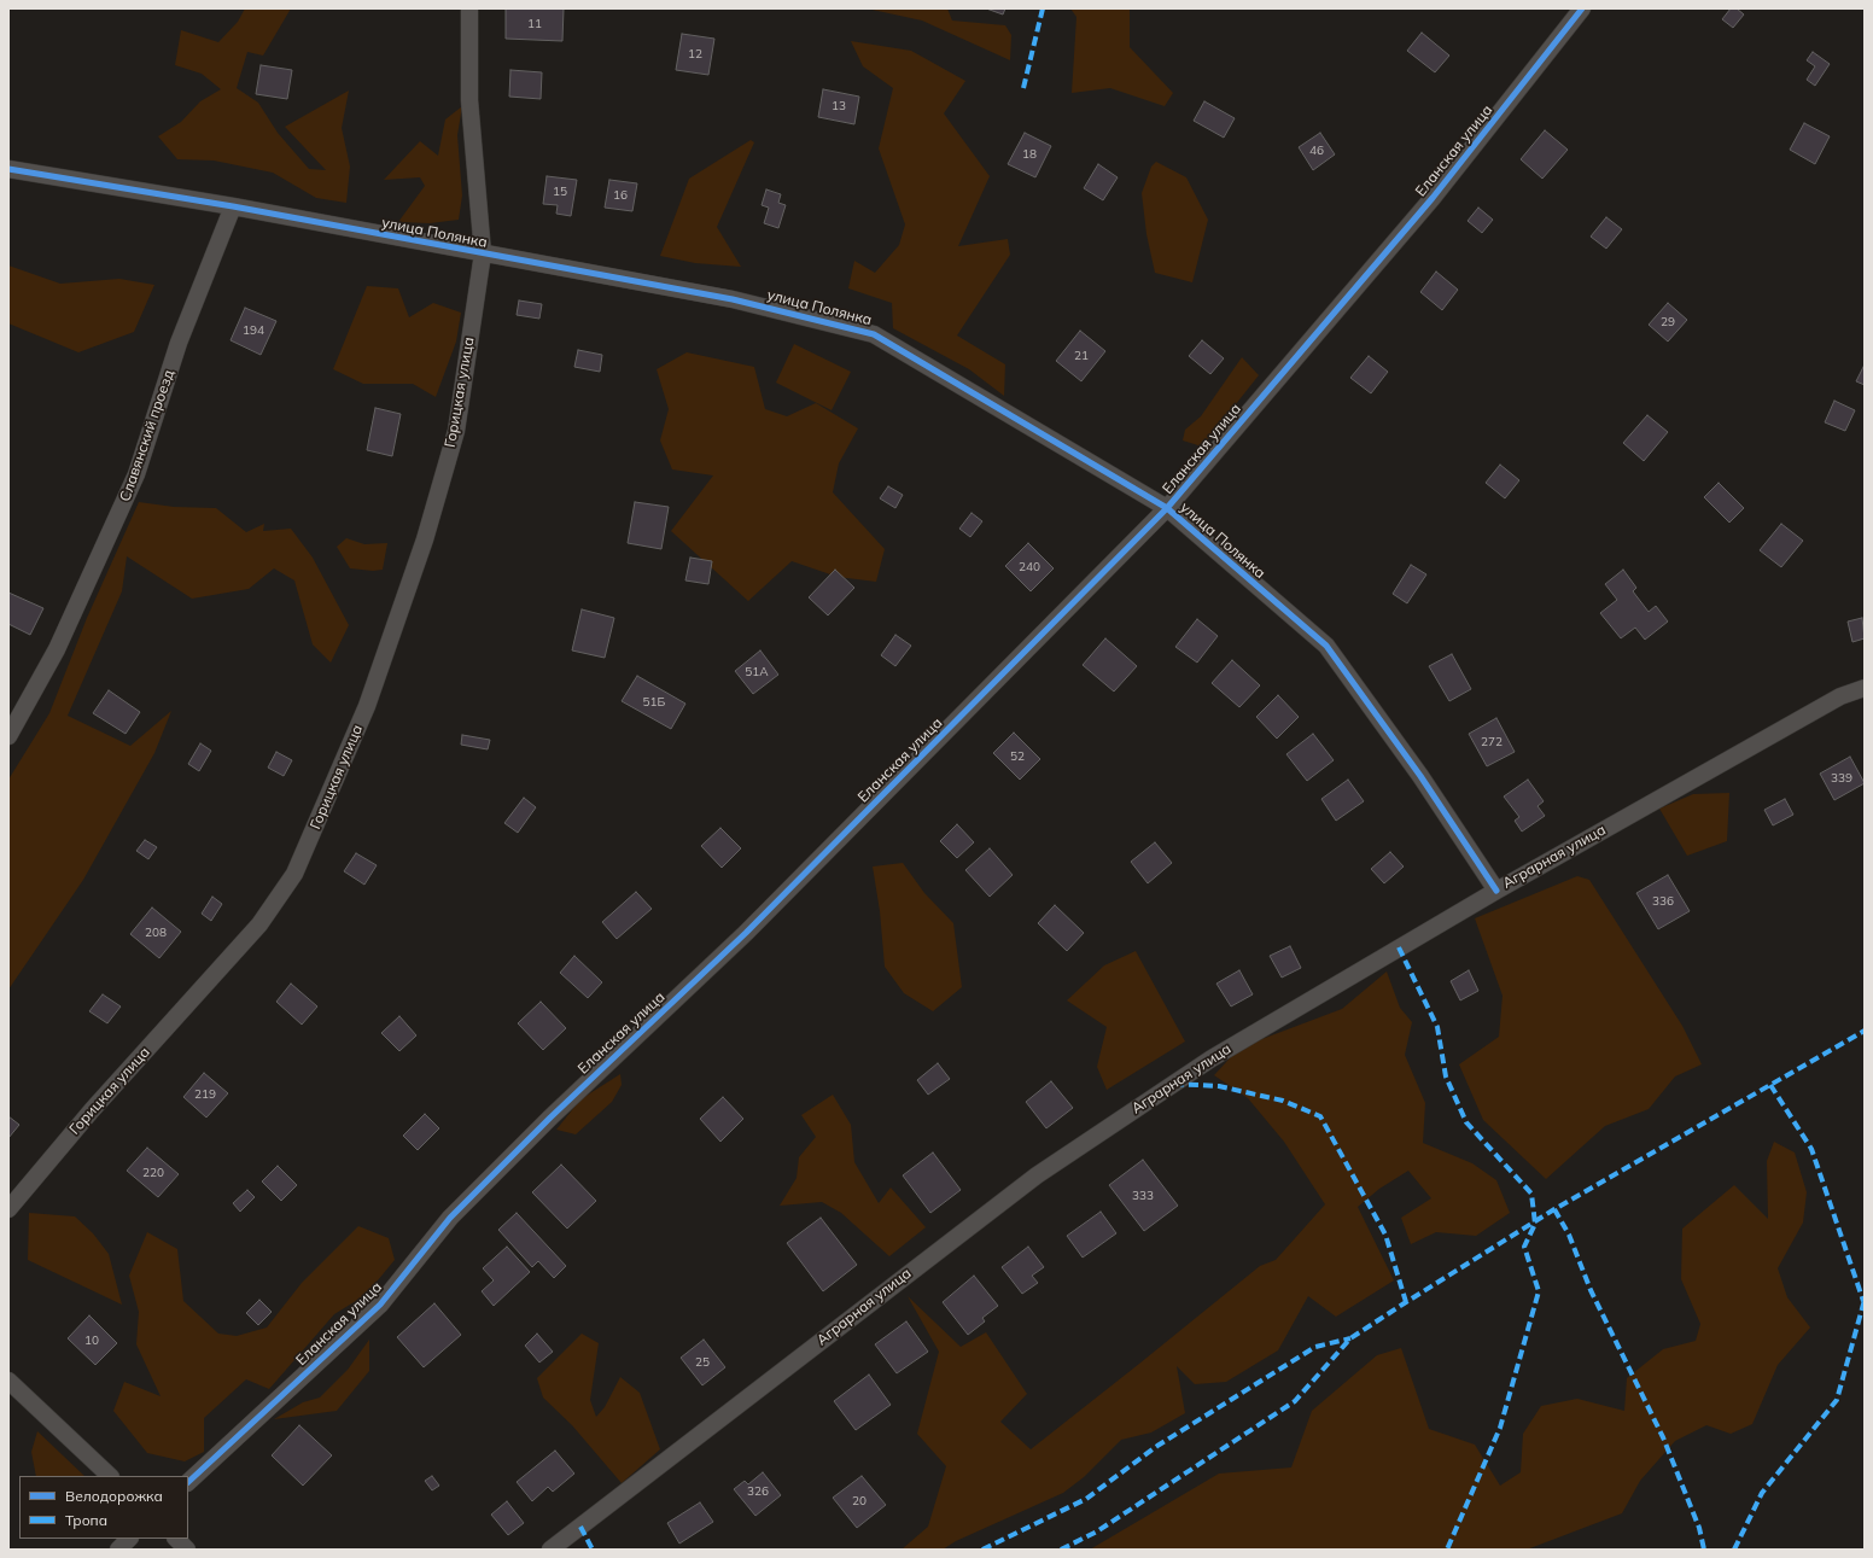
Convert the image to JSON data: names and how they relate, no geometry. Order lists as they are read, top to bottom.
{
  "streets": {
    "street": [
      "Еланская улица",
      "улица Полянка",
      "Горицкая улица",
      "Славянский проезд",
      "Аграрная улица"
    ]
  },
  "crossings": [
    ["Еланская улица", "улица Полянка"],
    ["улица Полянка", "Горицкая улица"],
    ["улица Полянка", "Славянский проезд"],
    ["улица Полянка", "Аграрная улица"]
  ],
  "house_numbers": [
    "11",
    "12",
    "13",
    "46",
    "18",
    "15",
    "16",
    "29",
    "194",
    "21",
    "240",
    "51А",
    "51Б",
    "272",
    "52",
    "339",
    "336",
    "208",
    "219",
    "220",
    "333",
    "10",
    "25",
    "326",
    "20"
  ],
  "legend": ["Велодорожка", "Тропа"]
}
